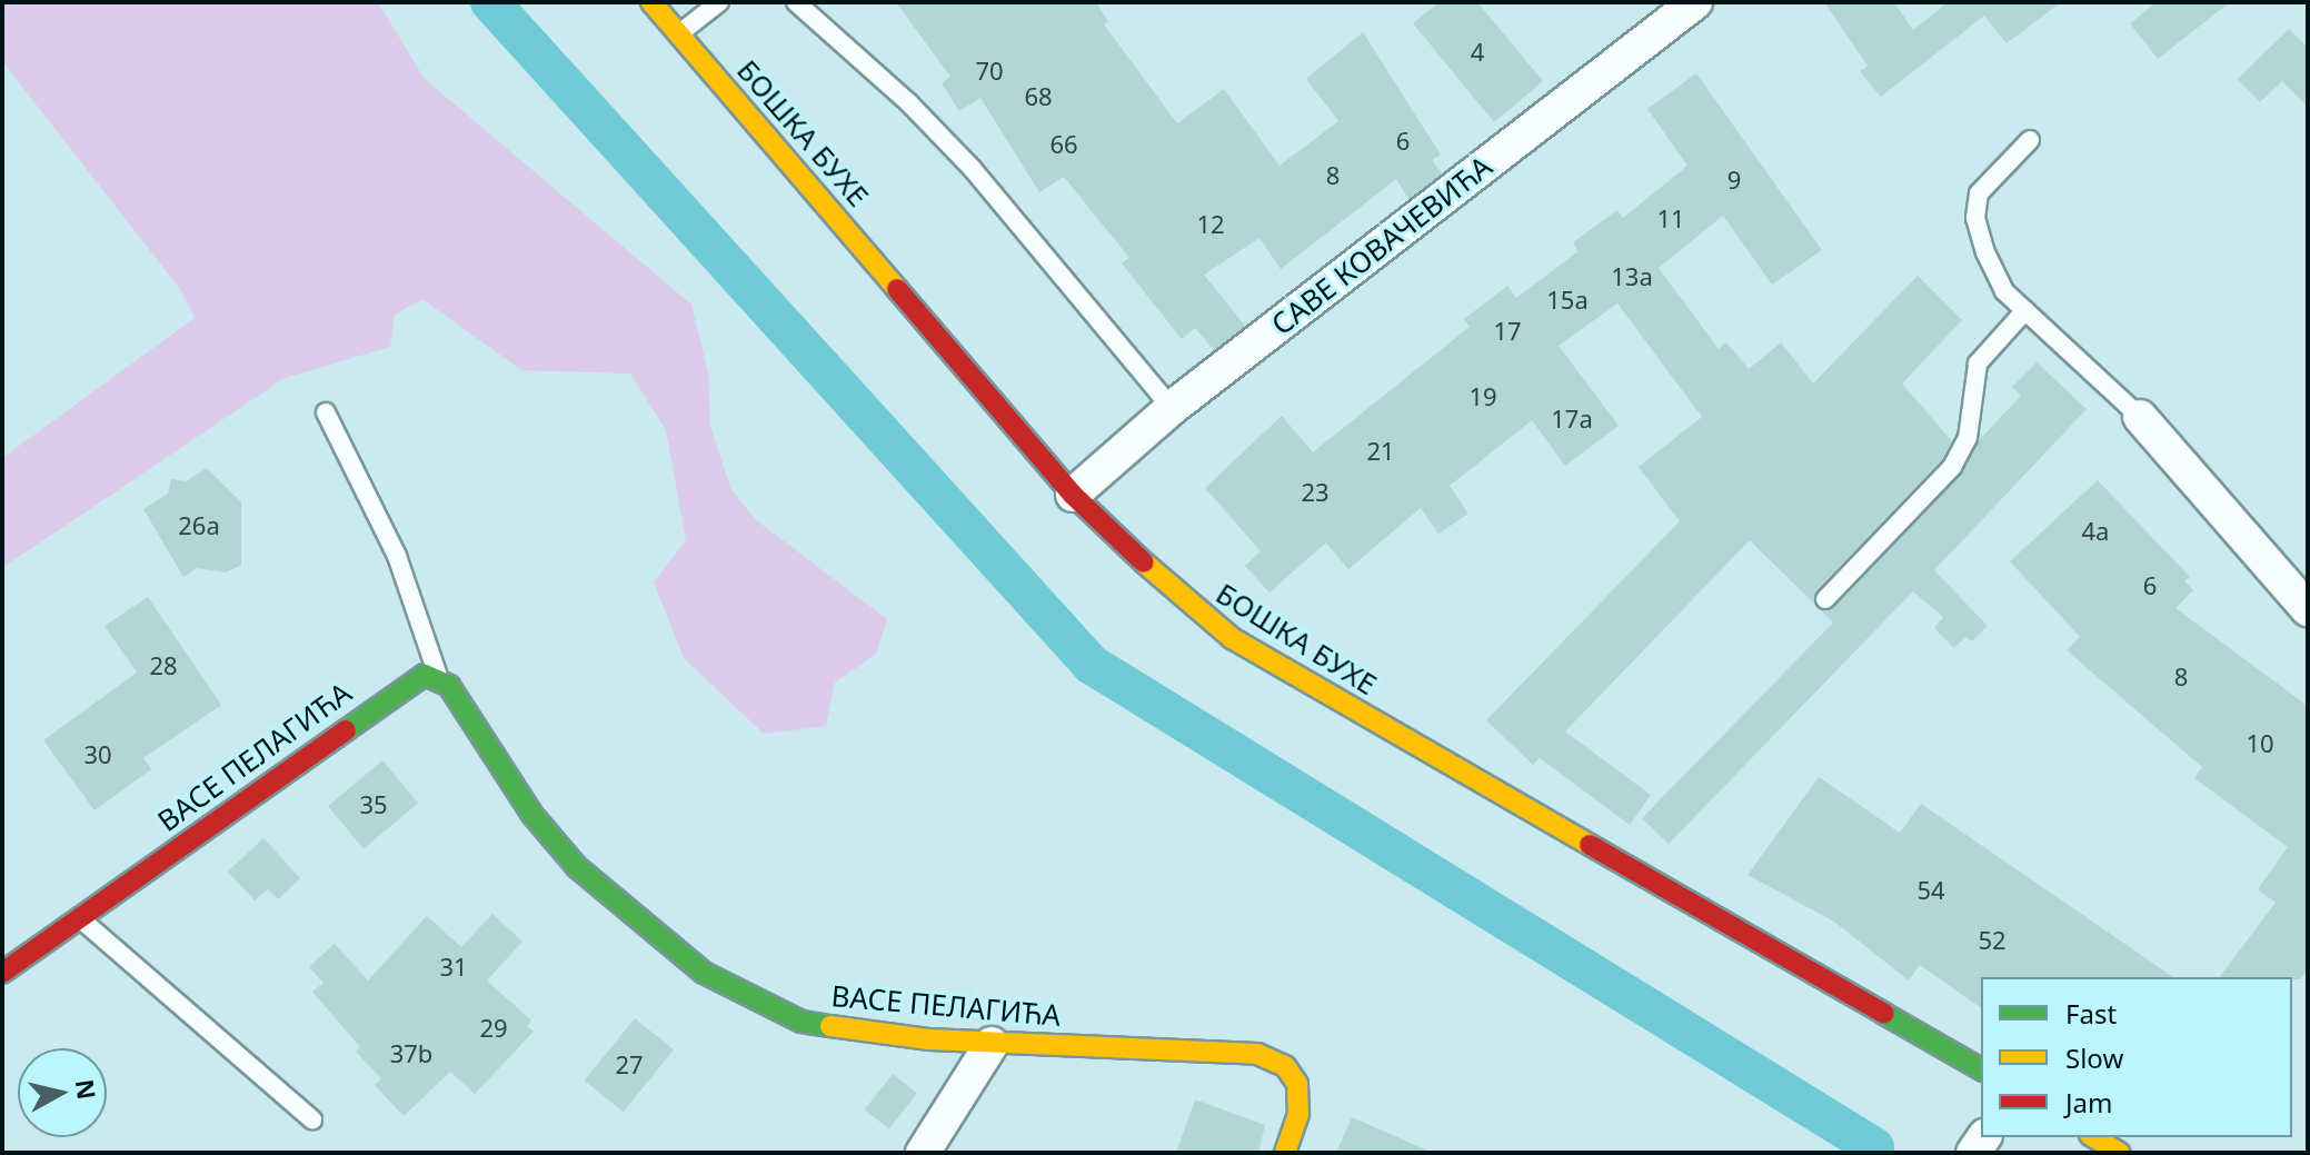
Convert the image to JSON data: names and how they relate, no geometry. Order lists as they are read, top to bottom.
{
  "streets": {
    "main road": ["БОШКА БУХЕ", "ВАСЕ ПЕЛАГИЋА"],
    "street": ["САВЕ КОВАЧЕВИЋА"]
  },
  "crossings": [
    ["БОШКА БУХЕ", "САВЕ КОВАЧЕВИЋА"]
  ],
  "house_numbers": [
    "4",
    "70",
    "68",
    "6",
    "66",
    "8",
    "9",
    "11",
    "12",
    "13a",
    "15a",
    "17",
    "19",
    "17a",
    "21",
    "23",
    "26a",
    "4a",
    "6",
    "28",
    "8",
    "10",
    "30",
    "35",
    "54",
    "52",
    "31",
    "29",
    "37b",
    "27"
  ],
  "legend": ["Fast", "Slow", "Jam"],
  "north": "right"
}
